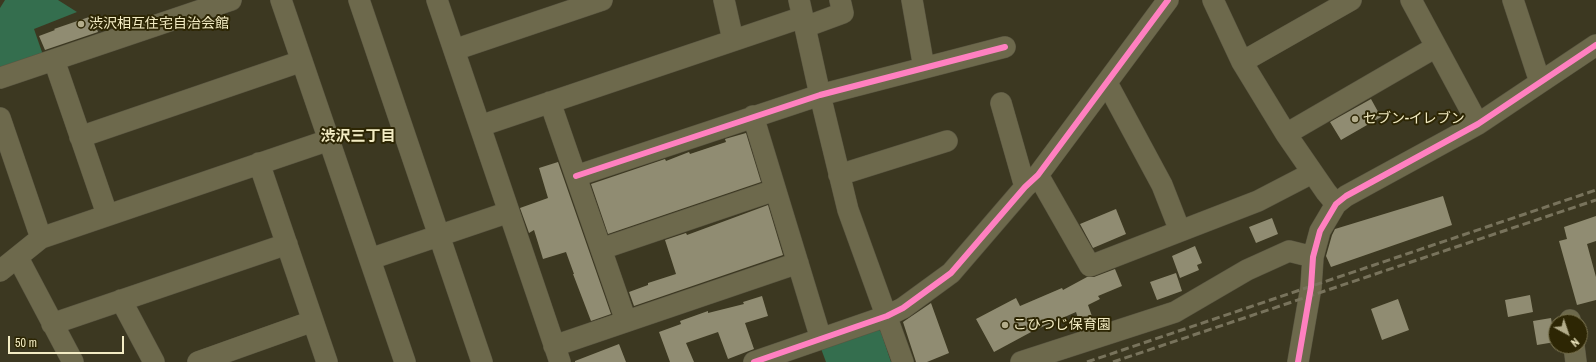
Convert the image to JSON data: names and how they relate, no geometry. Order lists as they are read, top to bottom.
{
  "districts": ["渋沢三丁目"],
  "places": ["渋沢相互住宅自治会館", "セブン-イレブン", "こひつじ保育園"],
  "scale_bar": "50 m",
  "north": "bottom right"
}
